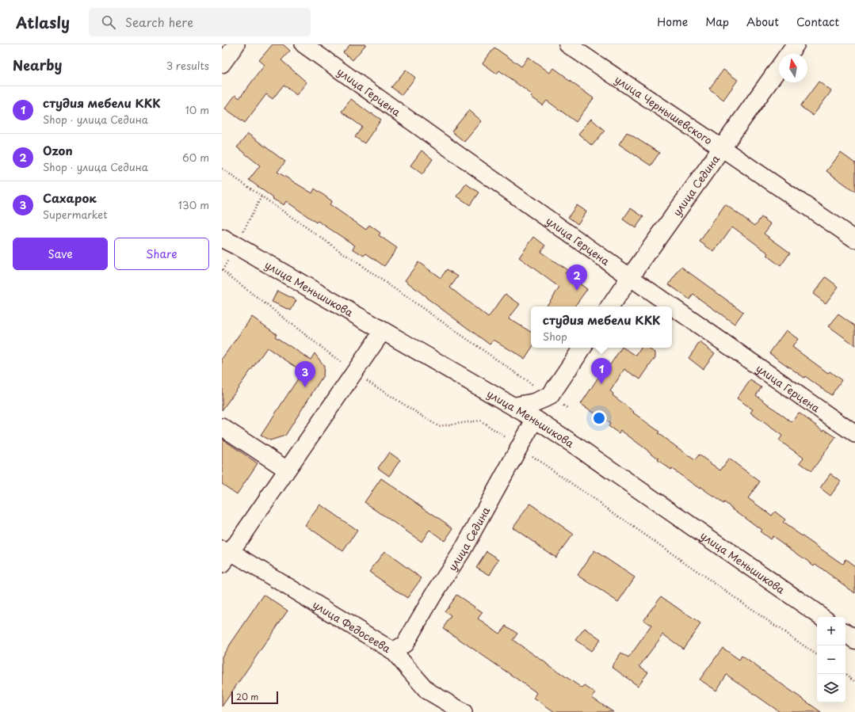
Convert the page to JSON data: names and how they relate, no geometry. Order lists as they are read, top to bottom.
{
  "streets": {
    "main road": ["улица Седина", "улица Меньшикова"],
    "street": ["улица Герцена", "улица Чернышевского", "улица Федосеева"]
  },
  "crossings": [
    ["улица Герцена", "улица Седина"],
    ["улица Чернышевского", "улица Седина"],
    ["улица Седина", "улица Меньшикова"],
    ["улица Седина", "улица Федосеева"],
    ["улица Меньшикова", "улица Федосеева"]
  ],
  "scale_bar": "20 m",
  "north": "top",
  "page": {
    "header": "Atlasly",
    "search": "Search here",
    "nav": [
      "Home",
      "Map",
      "About",
      "Contact"
    ],
    "heading": ["Nearby", "3 results"],
    "list": [
      {
        "mark": "1",
        "name": "студия мебели ККК",
        "note": "Shop · улица Седина",
        "value": "10 m"
      },
      {
        "mark": "2",
        "name": "Ozon",
        "note": "Shop · улица Седина",
        "value": "60 m"
      },
      {
        "mark": "3",
        "name": "Сахарок",
        "note": "Supermarket",
        "value": "130 m"
      }
    ],
    "buttons": ["Save", "Share"],
    "pins": ["2", "1", "3"],
    "popup": ["студия мебели ККК", "Shop"],
    "map_buttons": ["+", "−"],
    "scale": "20 m"
  }
}
